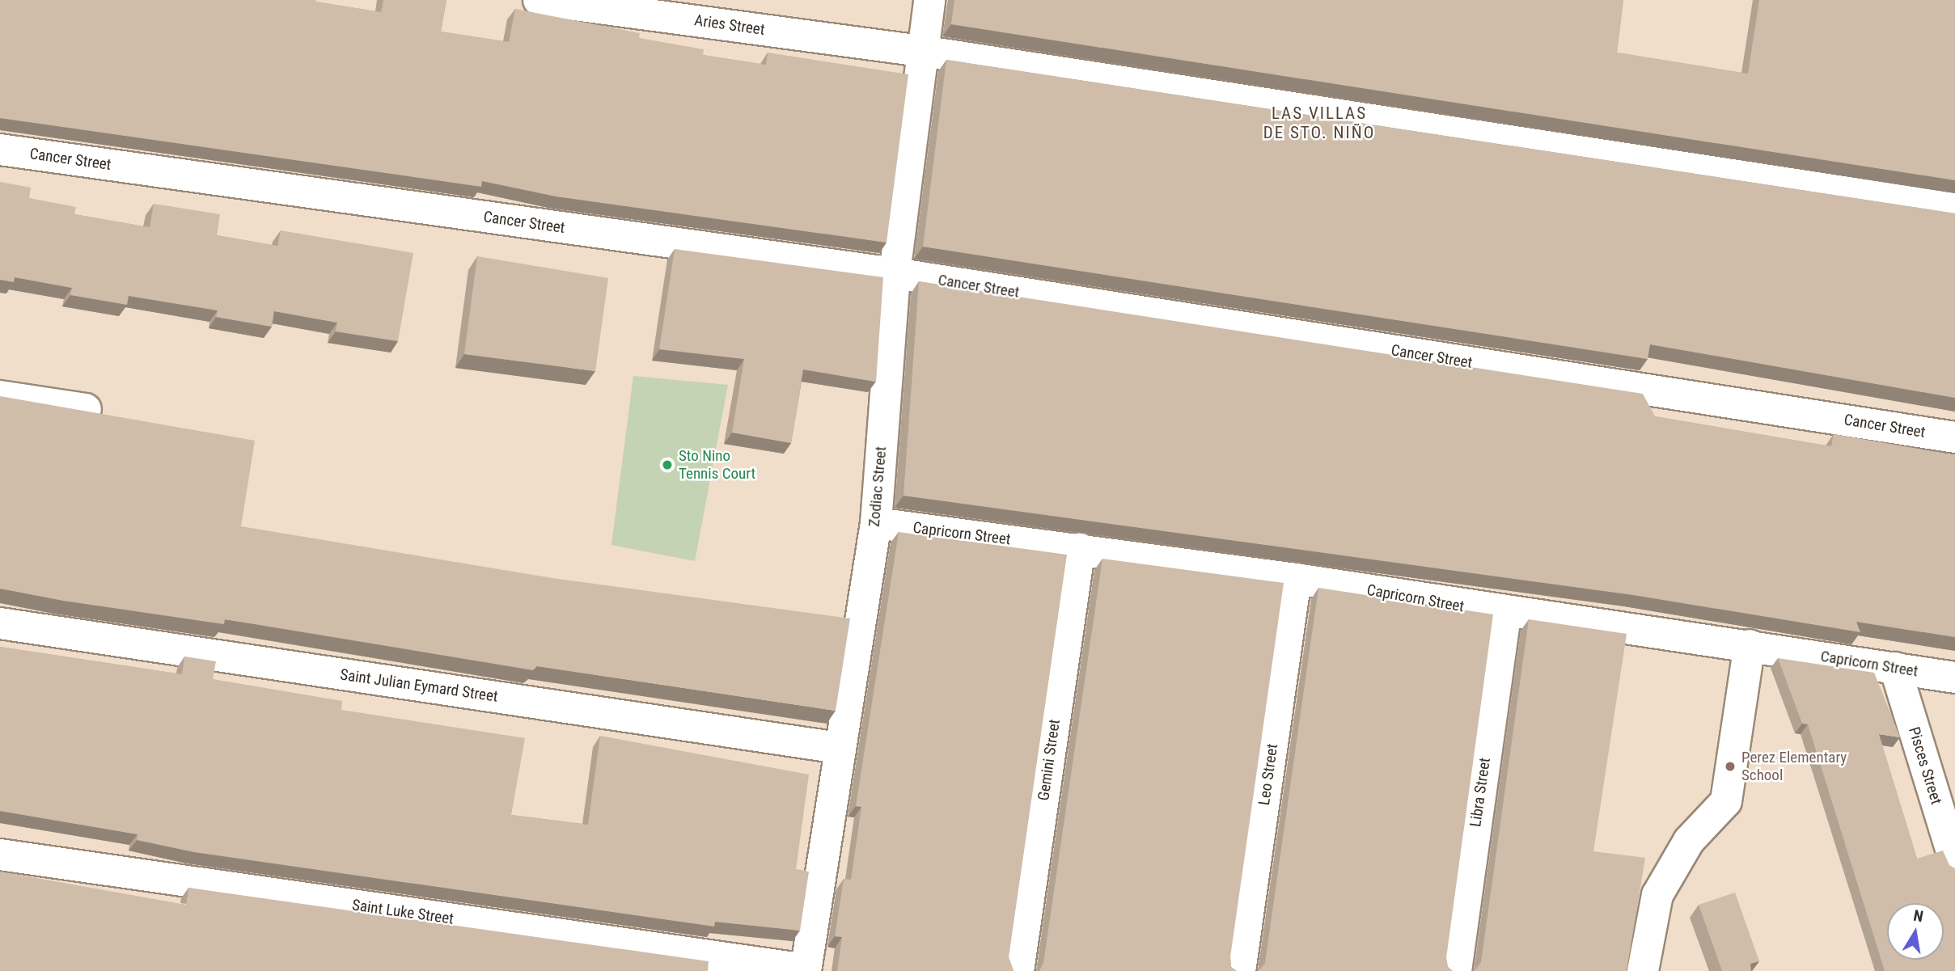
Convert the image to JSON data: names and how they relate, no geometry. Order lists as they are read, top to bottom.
{
  "streets": {
    "street": [
      "Aries Street",
      "Cancer Street",
      "Zodiac Street",
      "Capricorn Street",
      "Saint Julian Eymard Street",
      "Gemini Street",
      "Pisces Street",
      "Leo Street",
      "Libra Street",
      "Saint Luke Street"
    ]
  },
  "crossings": [
    ["Aries Street", "Zodiac Street"],
    ["Cancer Street", "Zodiac Street"],
    ["Zodiac Street", "Capricorn Street"],
    ["Zodiac Street", "Saint Julian Eymard Street"],
    ["Zodiac Street", "Saint Luke Street"],
    ["Capricorn Street", "Gemini Street"],
    ["Capricorn Street", "Pisces Street"],
    ["Capricorn Street", "Leo Street"],
    ["Capricorn Street", "Libra Street"]
  ],
  "districts": ["LAS VILLAS DE STO. NIÑO"],
  "places": ["Sto Nino Tennis Court", "Perez Elementary School"],
  "north": "top"
}
